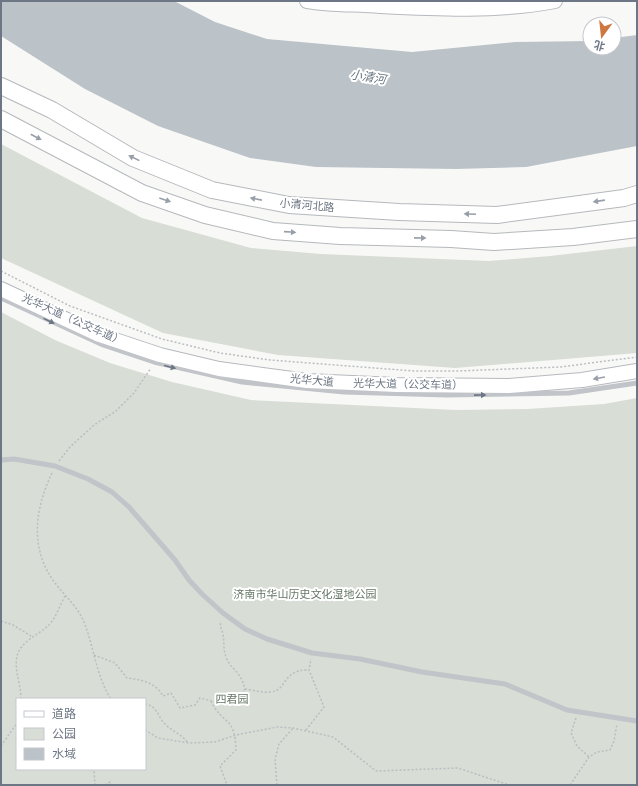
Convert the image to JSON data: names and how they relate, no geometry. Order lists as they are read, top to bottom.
{
  "streets": {
    "main road": ["小清河北路", "光华大道"],
    "lane": ["光华大道（公交车道）"]
  },
  "one_way": ["光华大道（公交车道）", "光华大道"],
  "water": ["小清河"],
  "parks": ["济南市华山历史文化湿地公园", "四君园"],
  "legend": ["道路", "公园", "水域"],
  "north": "bottom"
}
